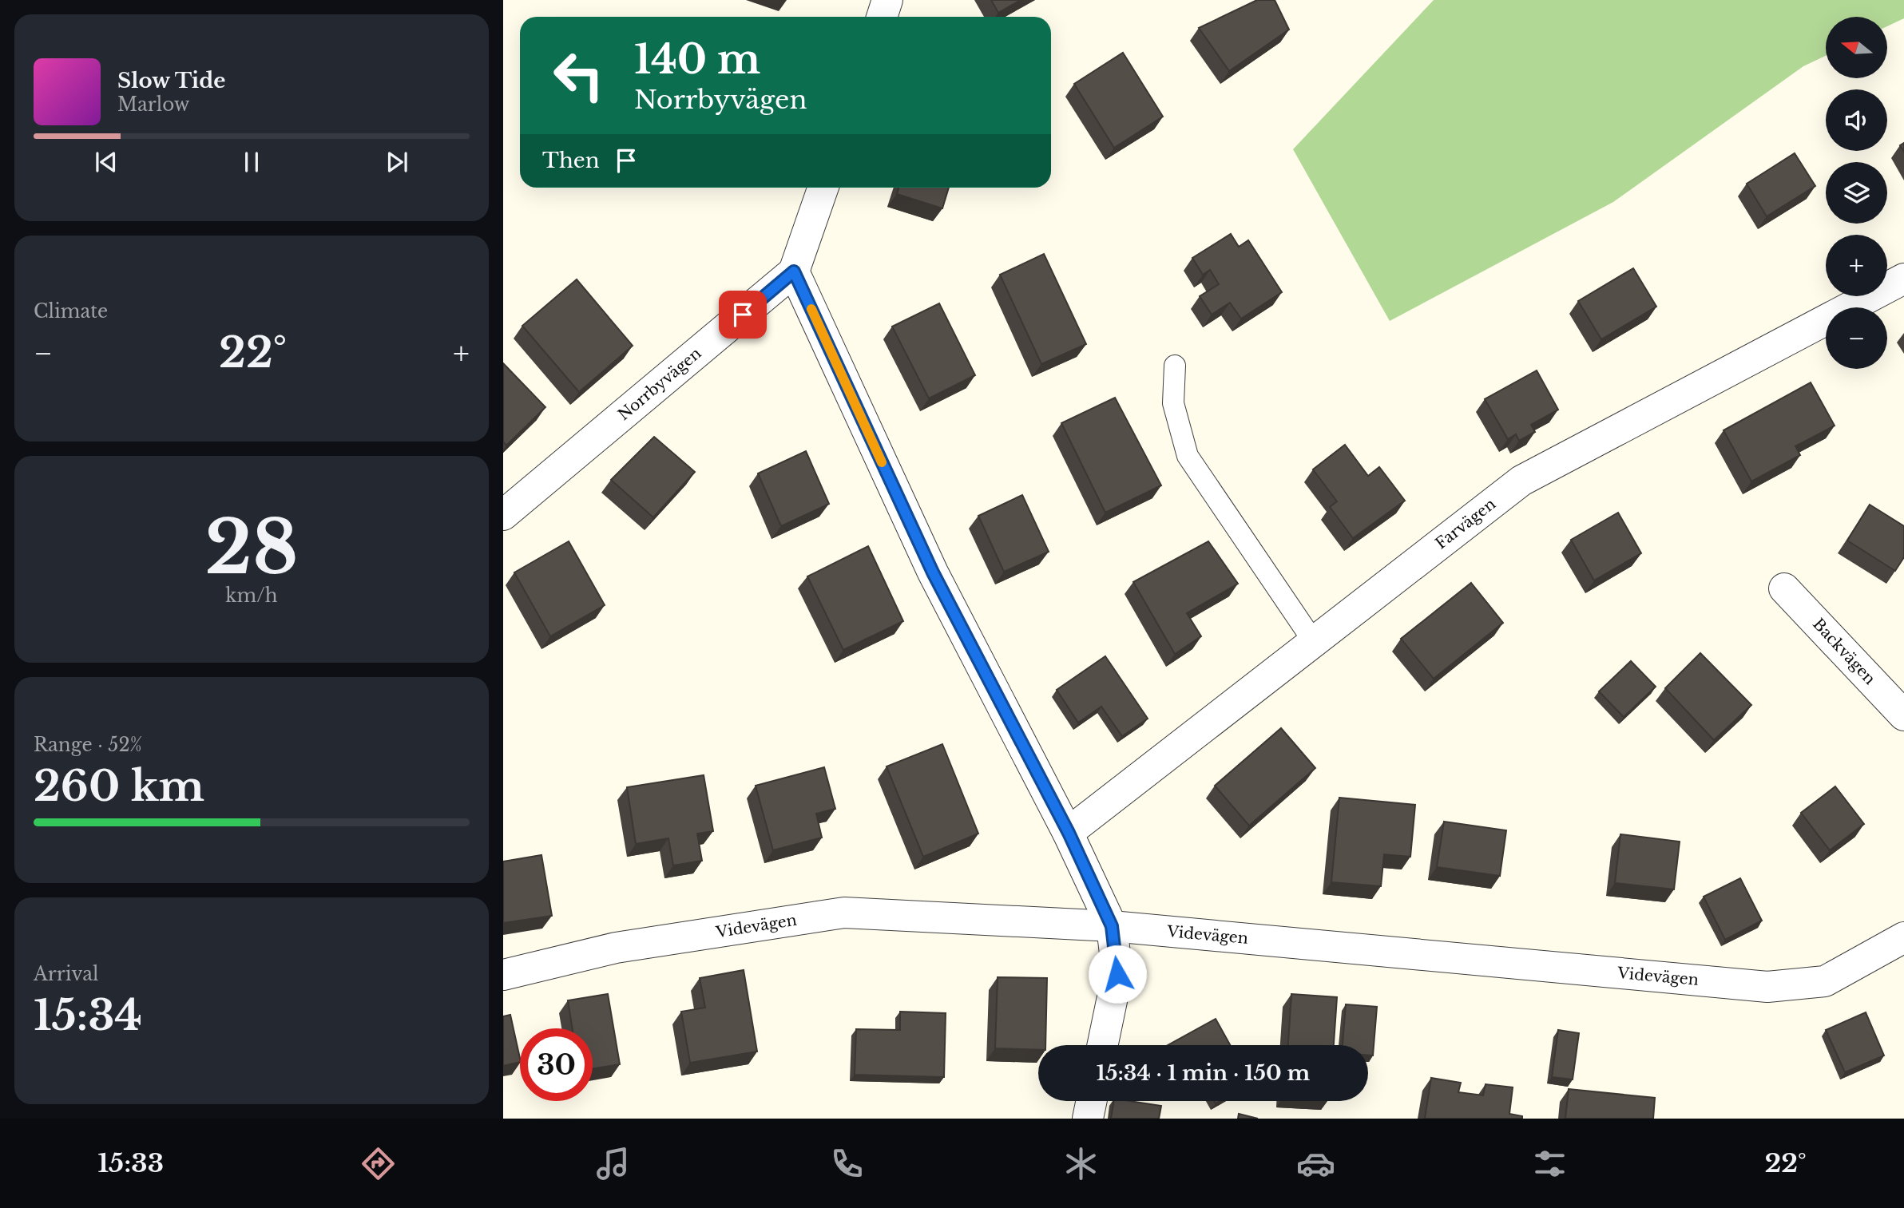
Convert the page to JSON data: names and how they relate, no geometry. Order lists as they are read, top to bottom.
{
  "streets": {
    "street": [
      "Norrbyvägen",
      "Farvägen",
      "Backvägen",
      "Videvägen"
    ]
  },
  "north": "left",
  "page": {
    "map_buttons": ["+", "−"],
    "turn": ["140 m", "Norrbyvägen"],
    "song": ["Slow Tide", "Marlow"],
    "then": "Then",
    "tile": [
      "Climate",
      ["28", "km/h"],
      ["Range · 52%", "260 km"],
      ["Arrival", "15:34"]
    ],
    "heat": ["−", "22°", "+"],
    "limit": "30",
    "trip": "15:34 · 1 min · 150 m",
    "tabs": ["15:33", "22°"]
  }
}
